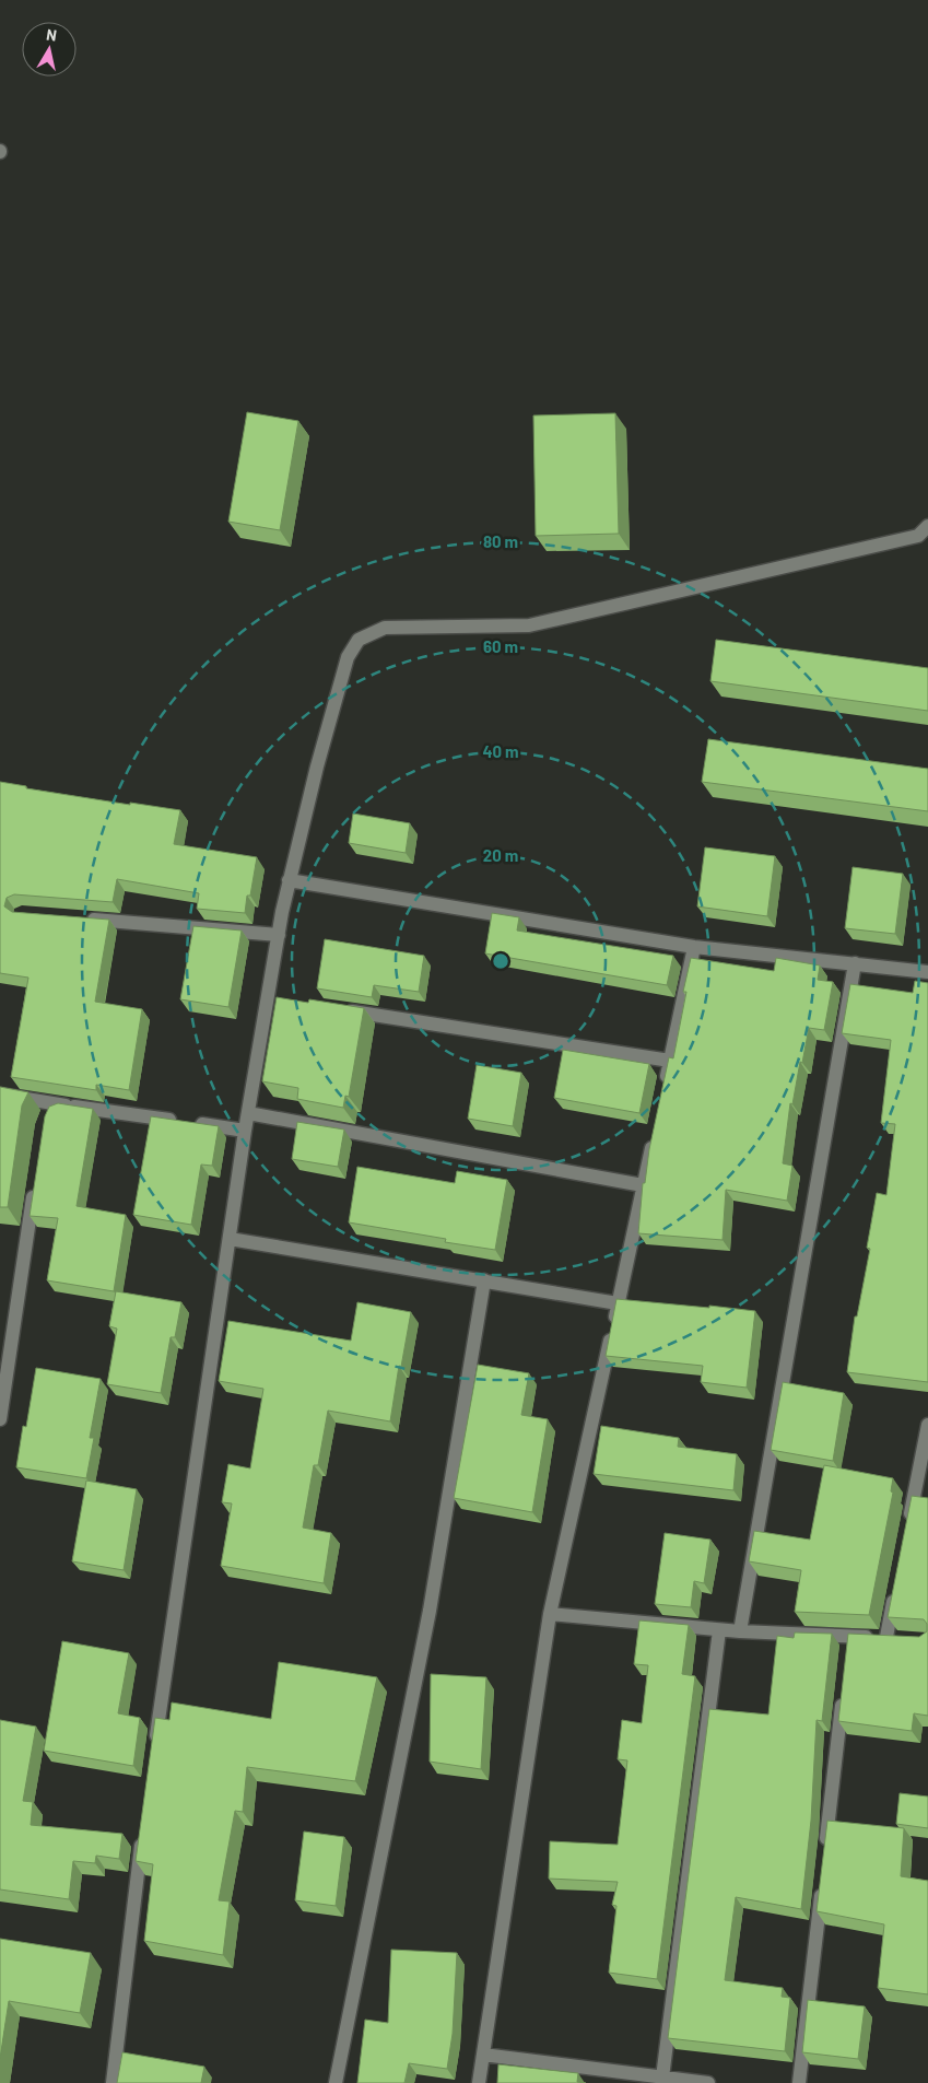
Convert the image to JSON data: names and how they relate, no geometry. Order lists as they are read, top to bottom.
{
  "north": "top",
  "rings": [
    "80 m",
    "60 m",
    "40 m",
    "20 m"
  ]
}
